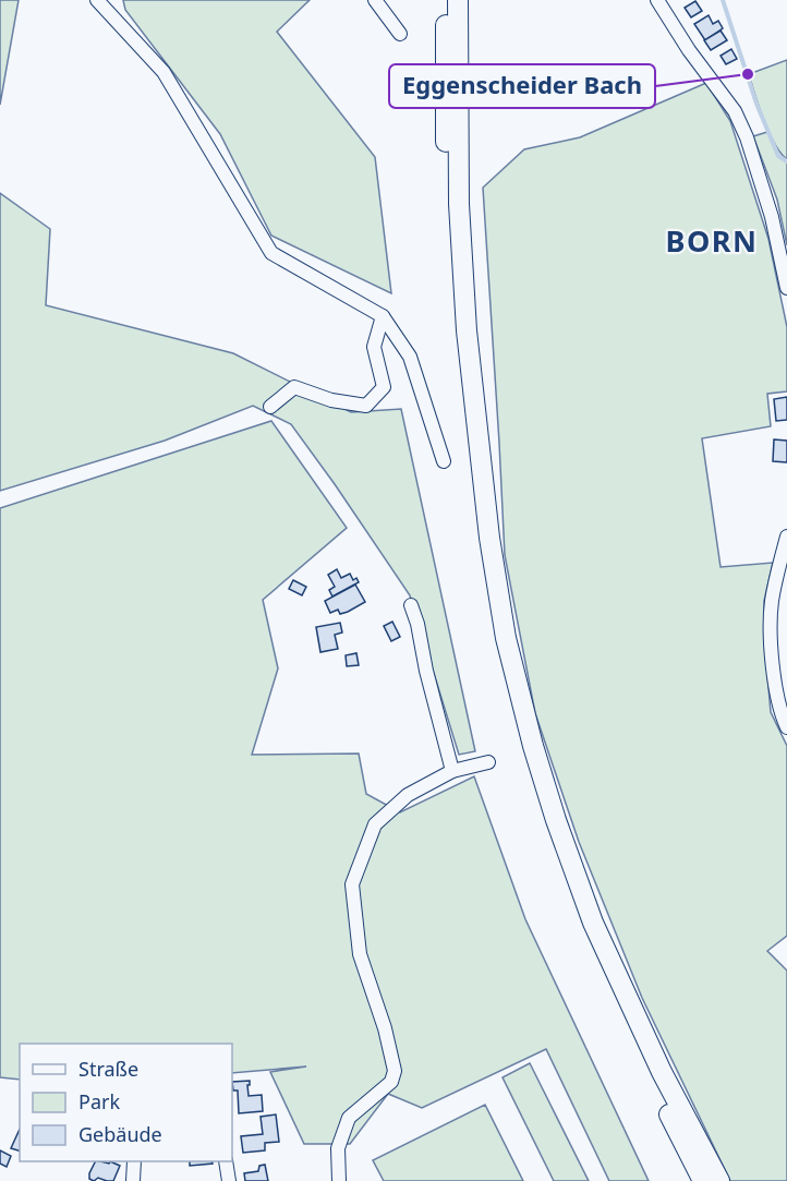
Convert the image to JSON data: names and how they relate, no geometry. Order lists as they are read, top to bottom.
{
  "districts": ["BORN"],
  "places": ["Eggenscheider Bach"],
  "legend": ["Straße", "Park", "Gebäude"]
}
